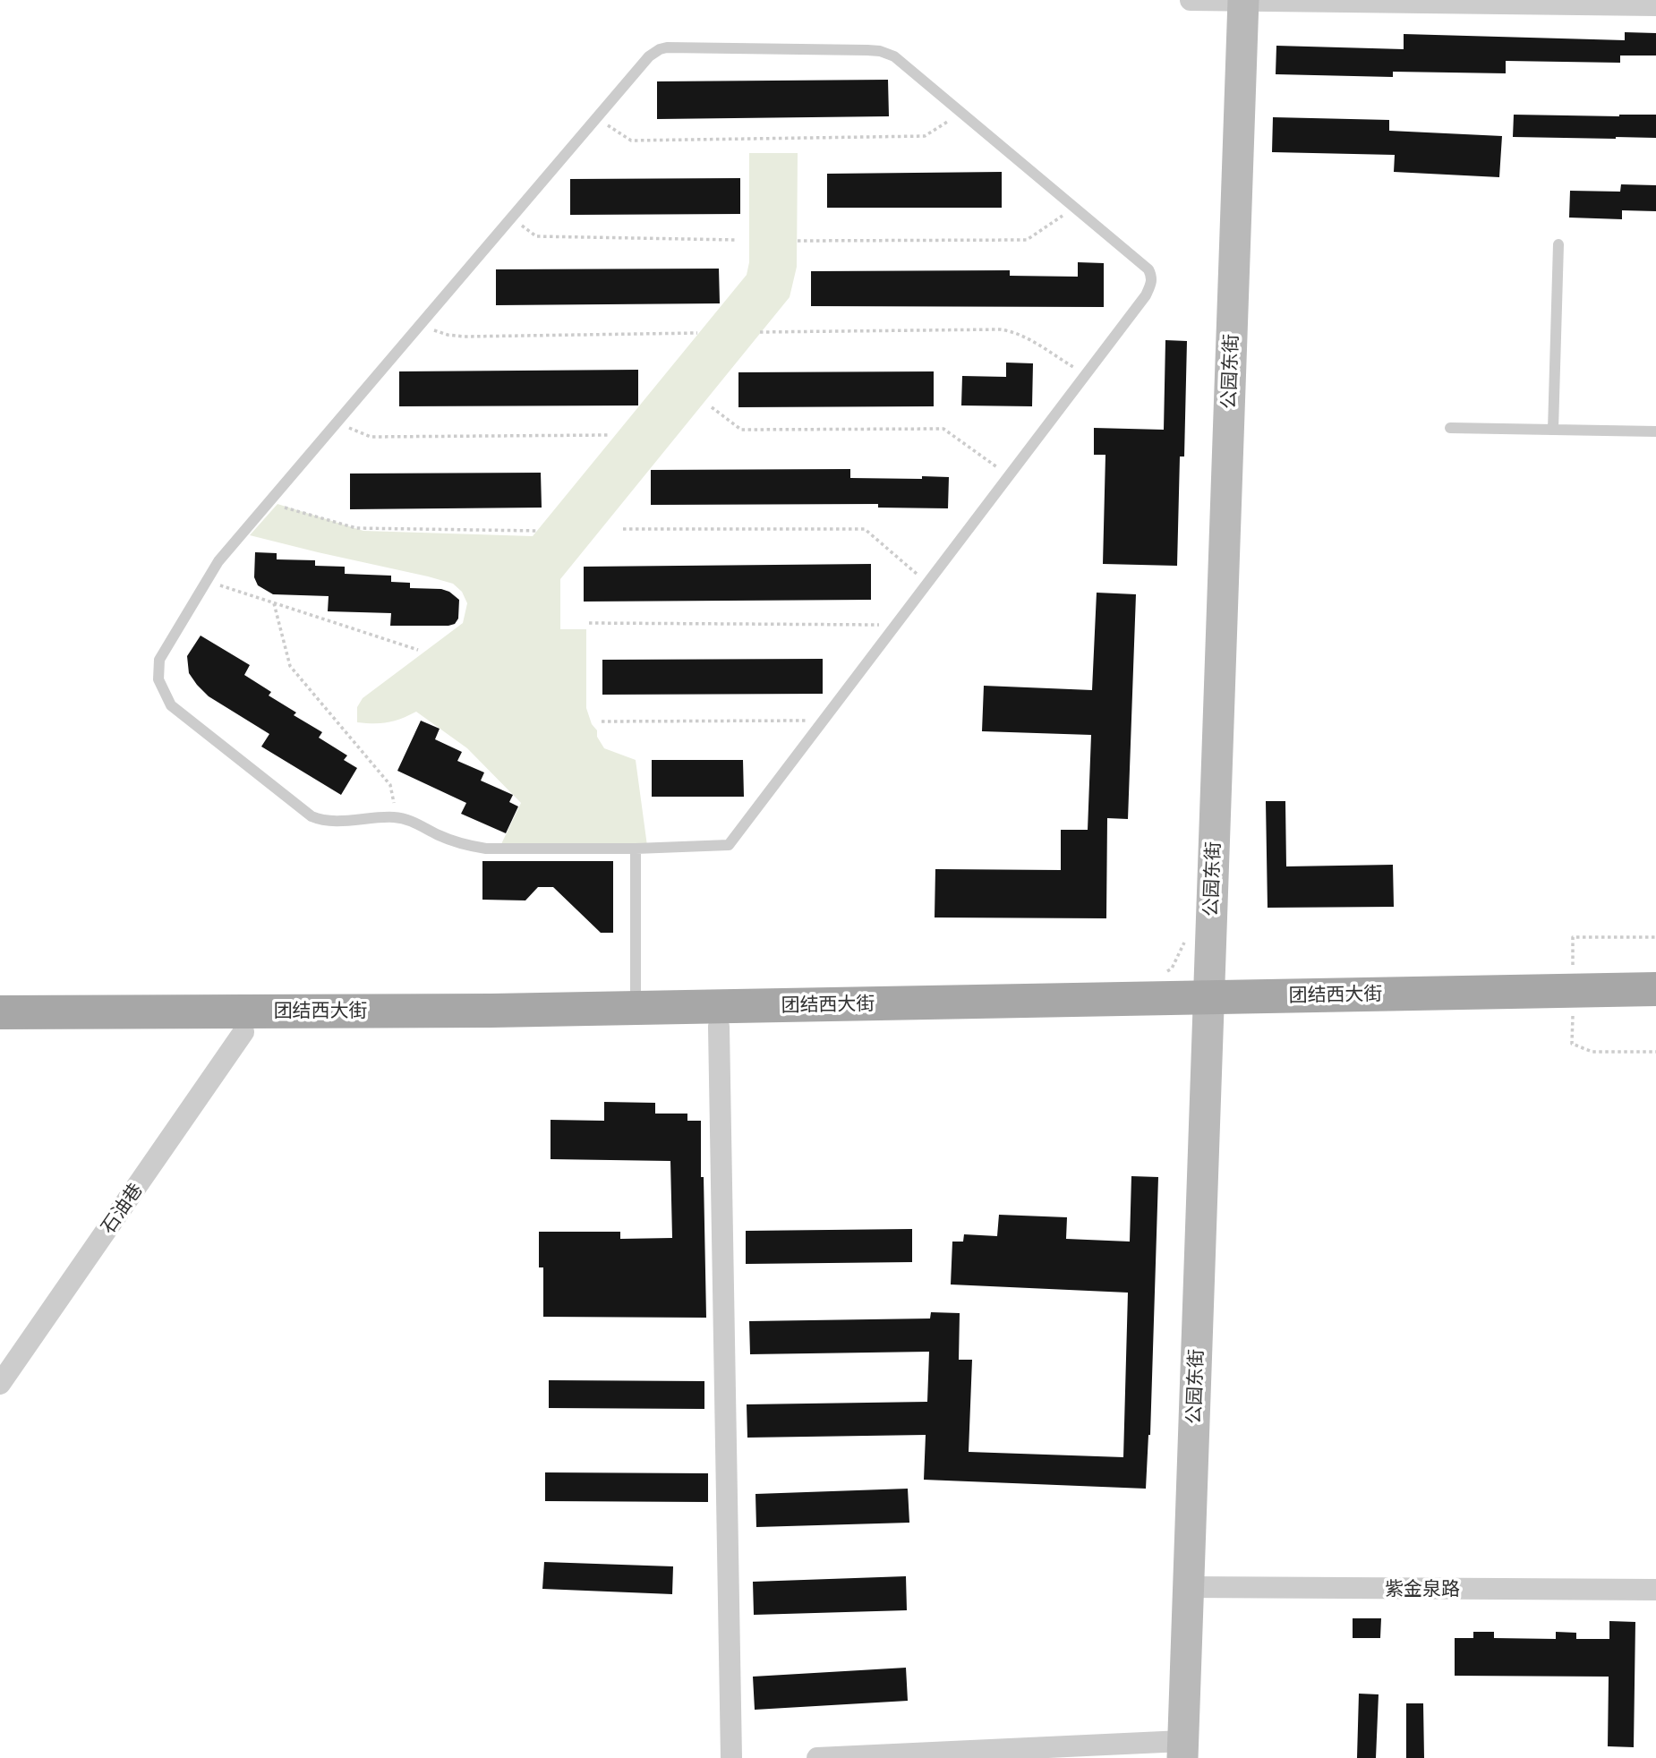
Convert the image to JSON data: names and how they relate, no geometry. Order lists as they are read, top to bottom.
{
  "streets": {
    "main road": ["团结西大街"],
    "street": ["公园东街", "石油巷", "紫金泉路"]
  },
  "crossings": [
    ["公园东街", "团结西大街"],
    ["公园东街", "紫金泉路"],
    ["团结西大街", "石油巷"]
  ]
}
